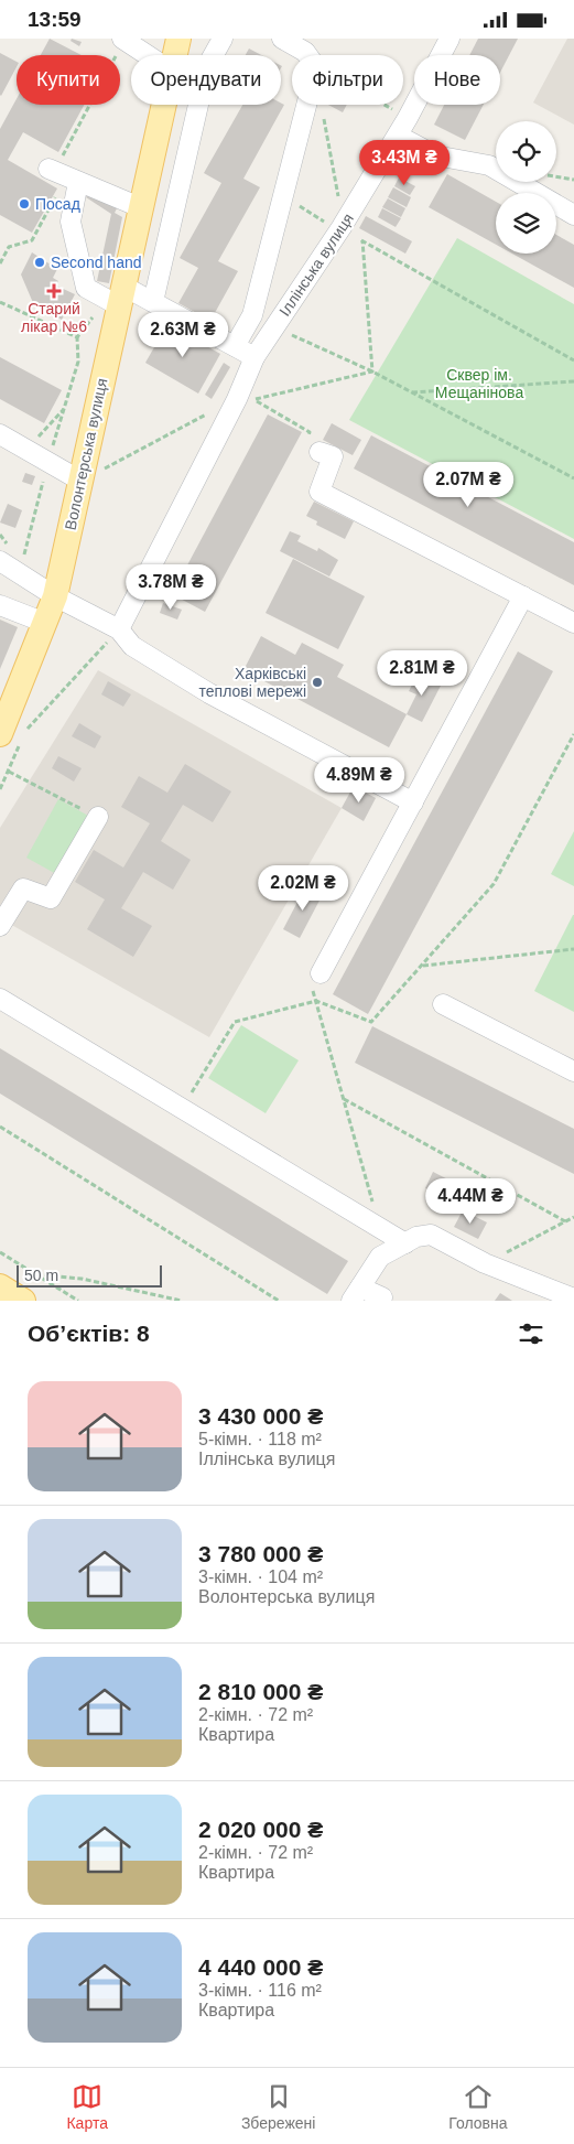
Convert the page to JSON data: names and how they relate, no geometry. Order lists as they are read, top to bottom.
{
  "streets": {
    "main road": ["Волонтерська вулиця"],
    "street": ["Іллінська вулиця"]
  },
  "parks": ["Сквер ім. Мещанінова"],
  "places": {
    "other": ["Посад", "Second hand", "Харківські теплові мережі"],
    "health": ["Старий лікар №6"]
  },
  "scale_bar": "50 m",
  "page": {
    "status": "13:59",
    "chip": [
      "Купити",
      "Орендувати",
      "Фільтри",
      "Нове"
    ],
    "price": [
      "3.43M ₴",
      "2.63M ₴",
      "2.07M ₴",
      "3.78M ₴",
      "2.81M ₴",
      "4.89M ₴",
      "2.02M ₴",
      "4.44M ₴"
    ],
    "scale": "50 m",
    "heading": "Об’єктів: 8",
    "list": [
      {
        "name": "3 430 000 ₴",
        "note": "5-кімн. · 118 m² · Іллінська вулиця"
      },
      {
        "name": "3 780 000 ₴",
        "note": "3-кімн. · 104 m² · Волонтерська вулиця"
      },
      {
        "name": "2 810 000 ₴",
        "note": "2-кімн. · 72 m² · Квартира"
      },
      {
        "name": "2 020 000 ₴",
        "note": "2-кімн. · 72 m² · Квартира"
      },
      {
        "name": "4 440 000 ₴",
        "note": "3-кімн. · 116 m² · Квартира"
      }
    ],
    "tabs": ["Карта", "Збережені", "Головна"]
  }
}
